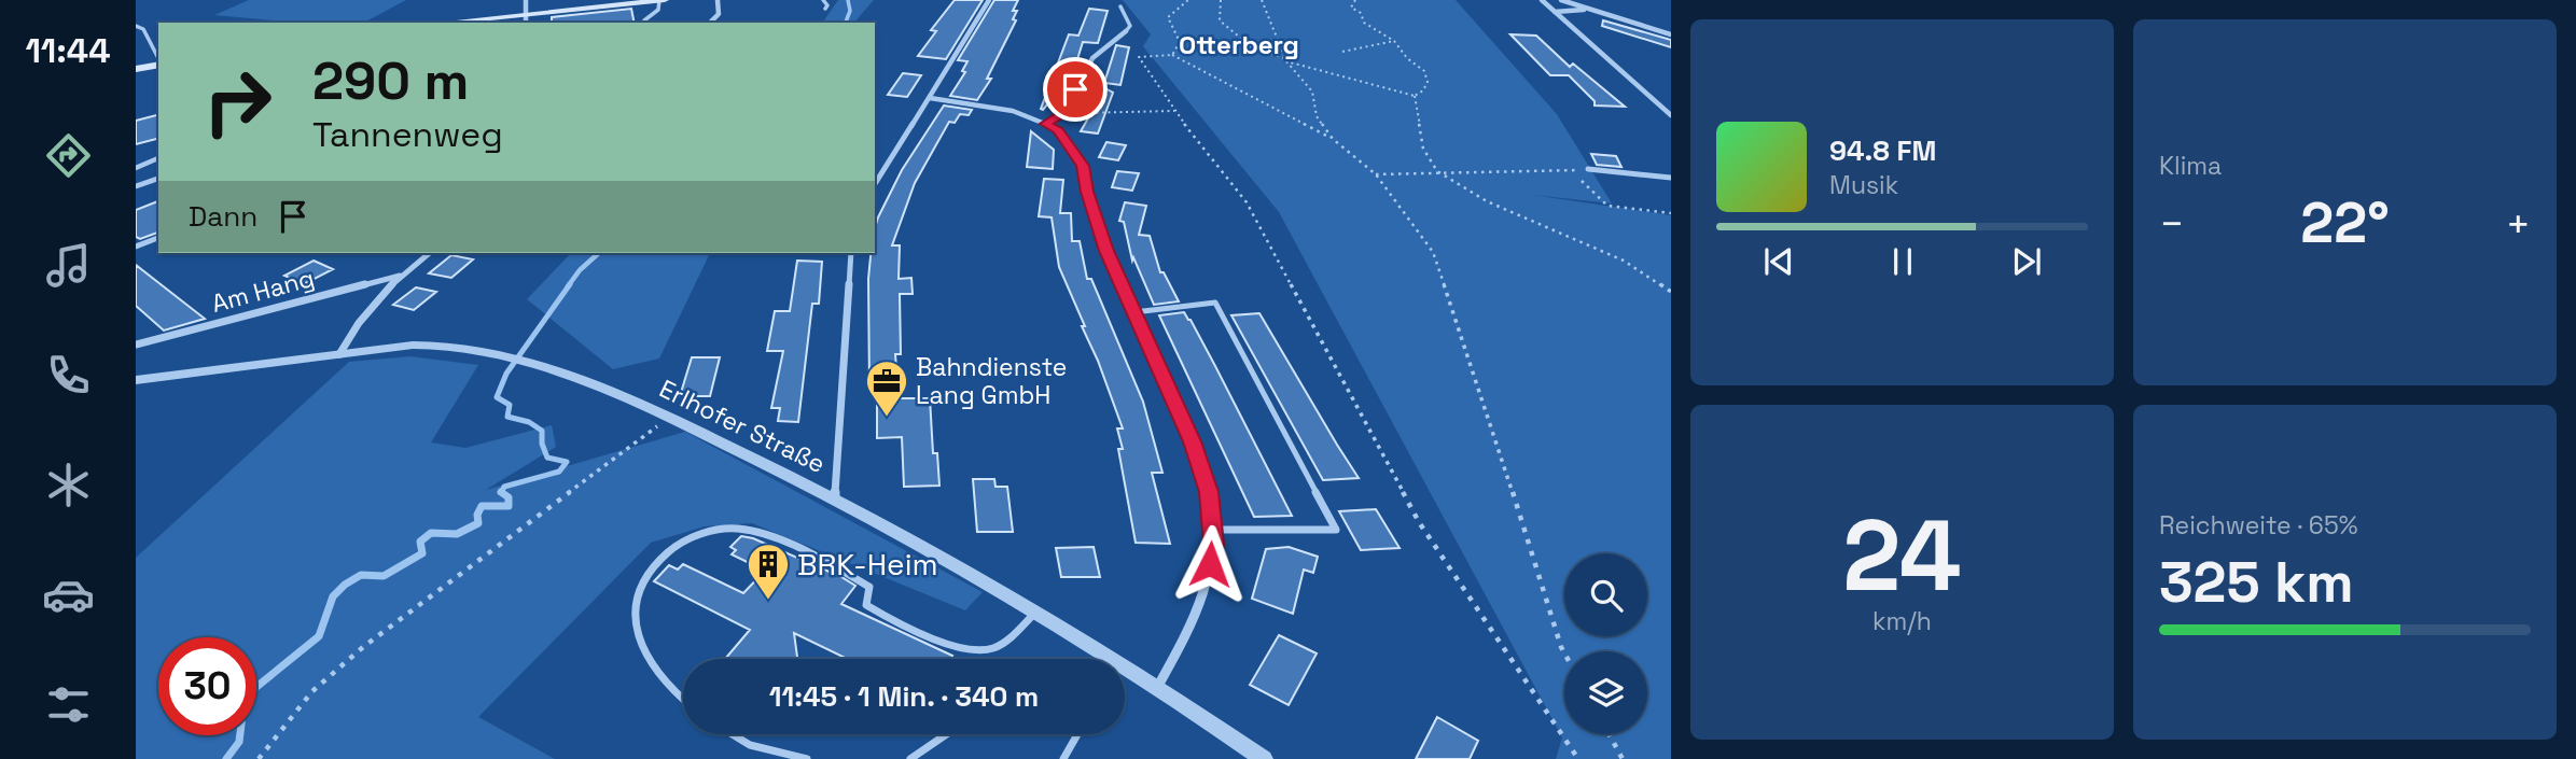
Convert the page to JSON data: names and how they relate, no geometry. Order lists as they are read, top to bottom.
{
  "streets": {
    "street": ["Am Hang", "Erlhofer Straße"]
  },
  "crossings": [
    ["Am Hang", "Erlhofer Straße"]
  ],
  "districts": ["Otterberg"],
  "places": {
    "office": ["Bahndienste Lang GmbH"],
    "building": ["BRK-Heim"]
  },
  "page": {
    "tabs": "11:44",
    "tile": [
      "Klima",
      ["24", "km/h"],
      ["Reichweite · 65%", "325 km"]
    ],
    "turn": ["290 m", "Tannenweg"],
    "song": ["94.8 FM", "Musik"],
    "then": "Dann",
    "heat": ["−", "22°", "+"],
    "limit": "30",
    "trip": "11:45 · 1 Min. · 340 m"
  }
}
